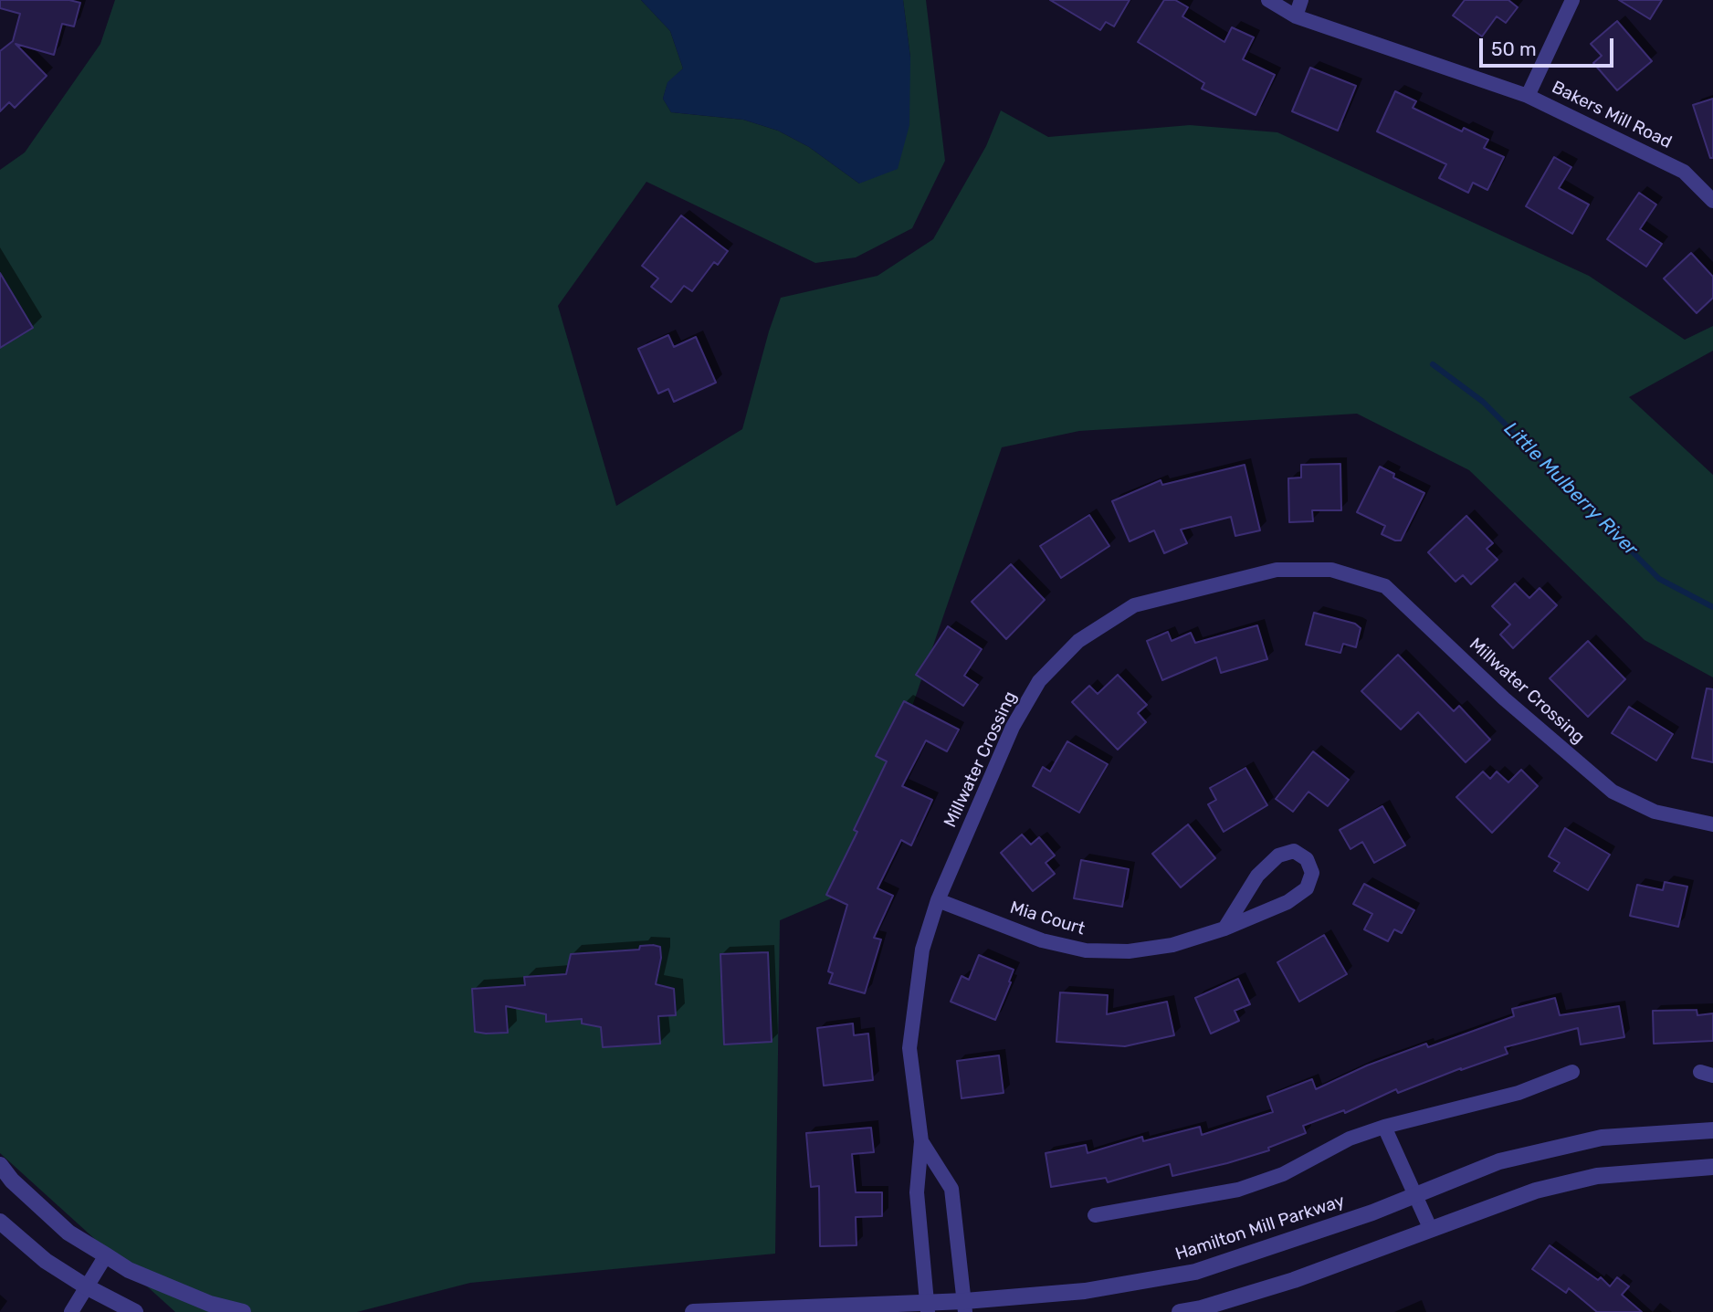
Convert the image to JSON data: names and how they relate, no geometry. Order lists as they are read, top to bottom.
{
  "streets": {
    "street": [
      "Bakers Mill Road",
      "Millwater Crossing",
      "Mia Court",
      "Hamilton Mill Parkway"
    ]
  },
  "crossings": [
    ["Millwater Crossing", "Mia Court"],
    ["Millwater Crossing", "Hamilton Mill Parkway"]
  ],
  "water": ["Little Mulberry River"],
  "scale_bar": "50 m"
}
